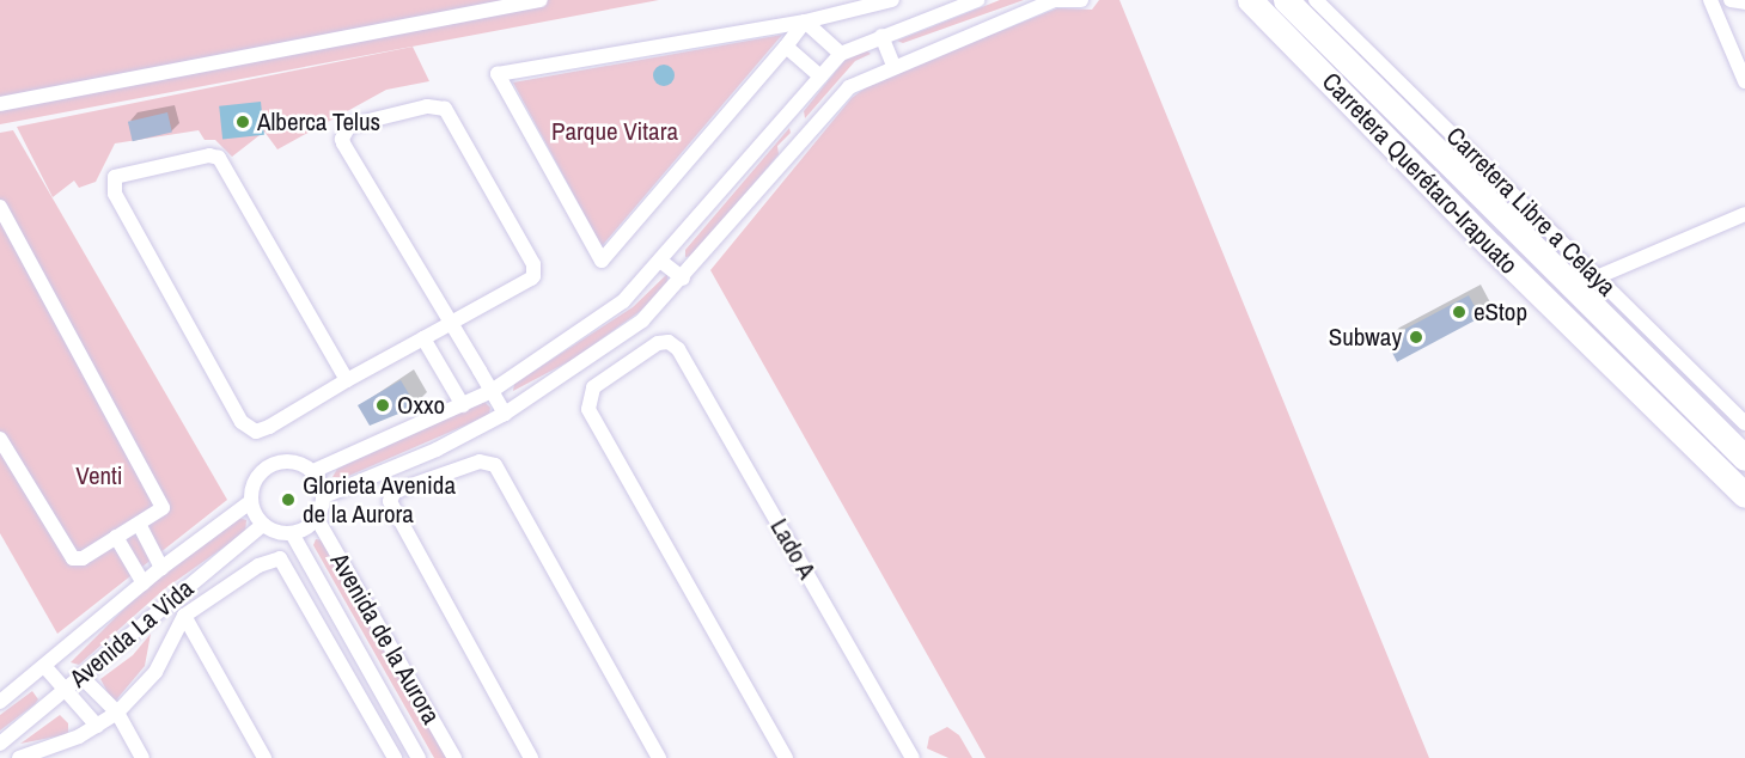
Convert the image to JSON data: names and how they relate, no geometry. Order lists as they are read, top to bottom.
{
  "streets": {
    "highway": ["Carretera Querétaro-Irapuato"],
    "street": [
      "Carretera Libre a Celaya",
      "Lado A",
      "Avenida La Vida",
      "Avenida de la Aurora"
    ]
  },
  "crossings": [
    ["Avenida La Vida", "Avenida de la Aurora"]
  ],
  "parks": ["Parque Vitara", "Venti"],
  "places": [
    "Alberca Telus",
    "eStop",
    "Subway",
    "Oxxo",
    "Glorieta Avenida de la Aurora"
  ]
}
